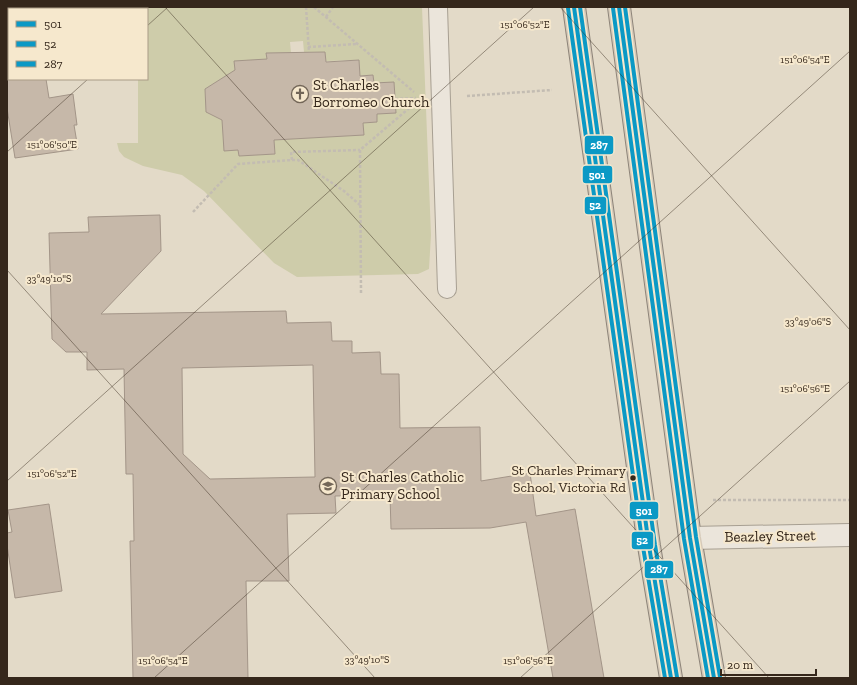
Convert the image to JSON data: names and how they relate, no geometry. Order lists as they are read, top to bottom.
{
  "streets": {
    "street": ["Beazley Street"]
  },
  "places": {
    "church": ["St Charles Borromeo Church"],
    "other": ["St Charles Primary School, Victoria Rd"],
    "school or university": ["St Charles Catholic Primary School"]
  },
  "lines": ["transit line 501", "transit line 287", "transit line 52"],
  "legend": ["501", "52", "287"],
  "scale_bar": "20 m",
  "coordinates": [
    "151°06'52\"E",
    "151°06'54\"E",
    "151°06'50\"E",
    "33°49'10\"S",
    "33°49'06\"S",
    "151°06'56\"E"
  ]
}
